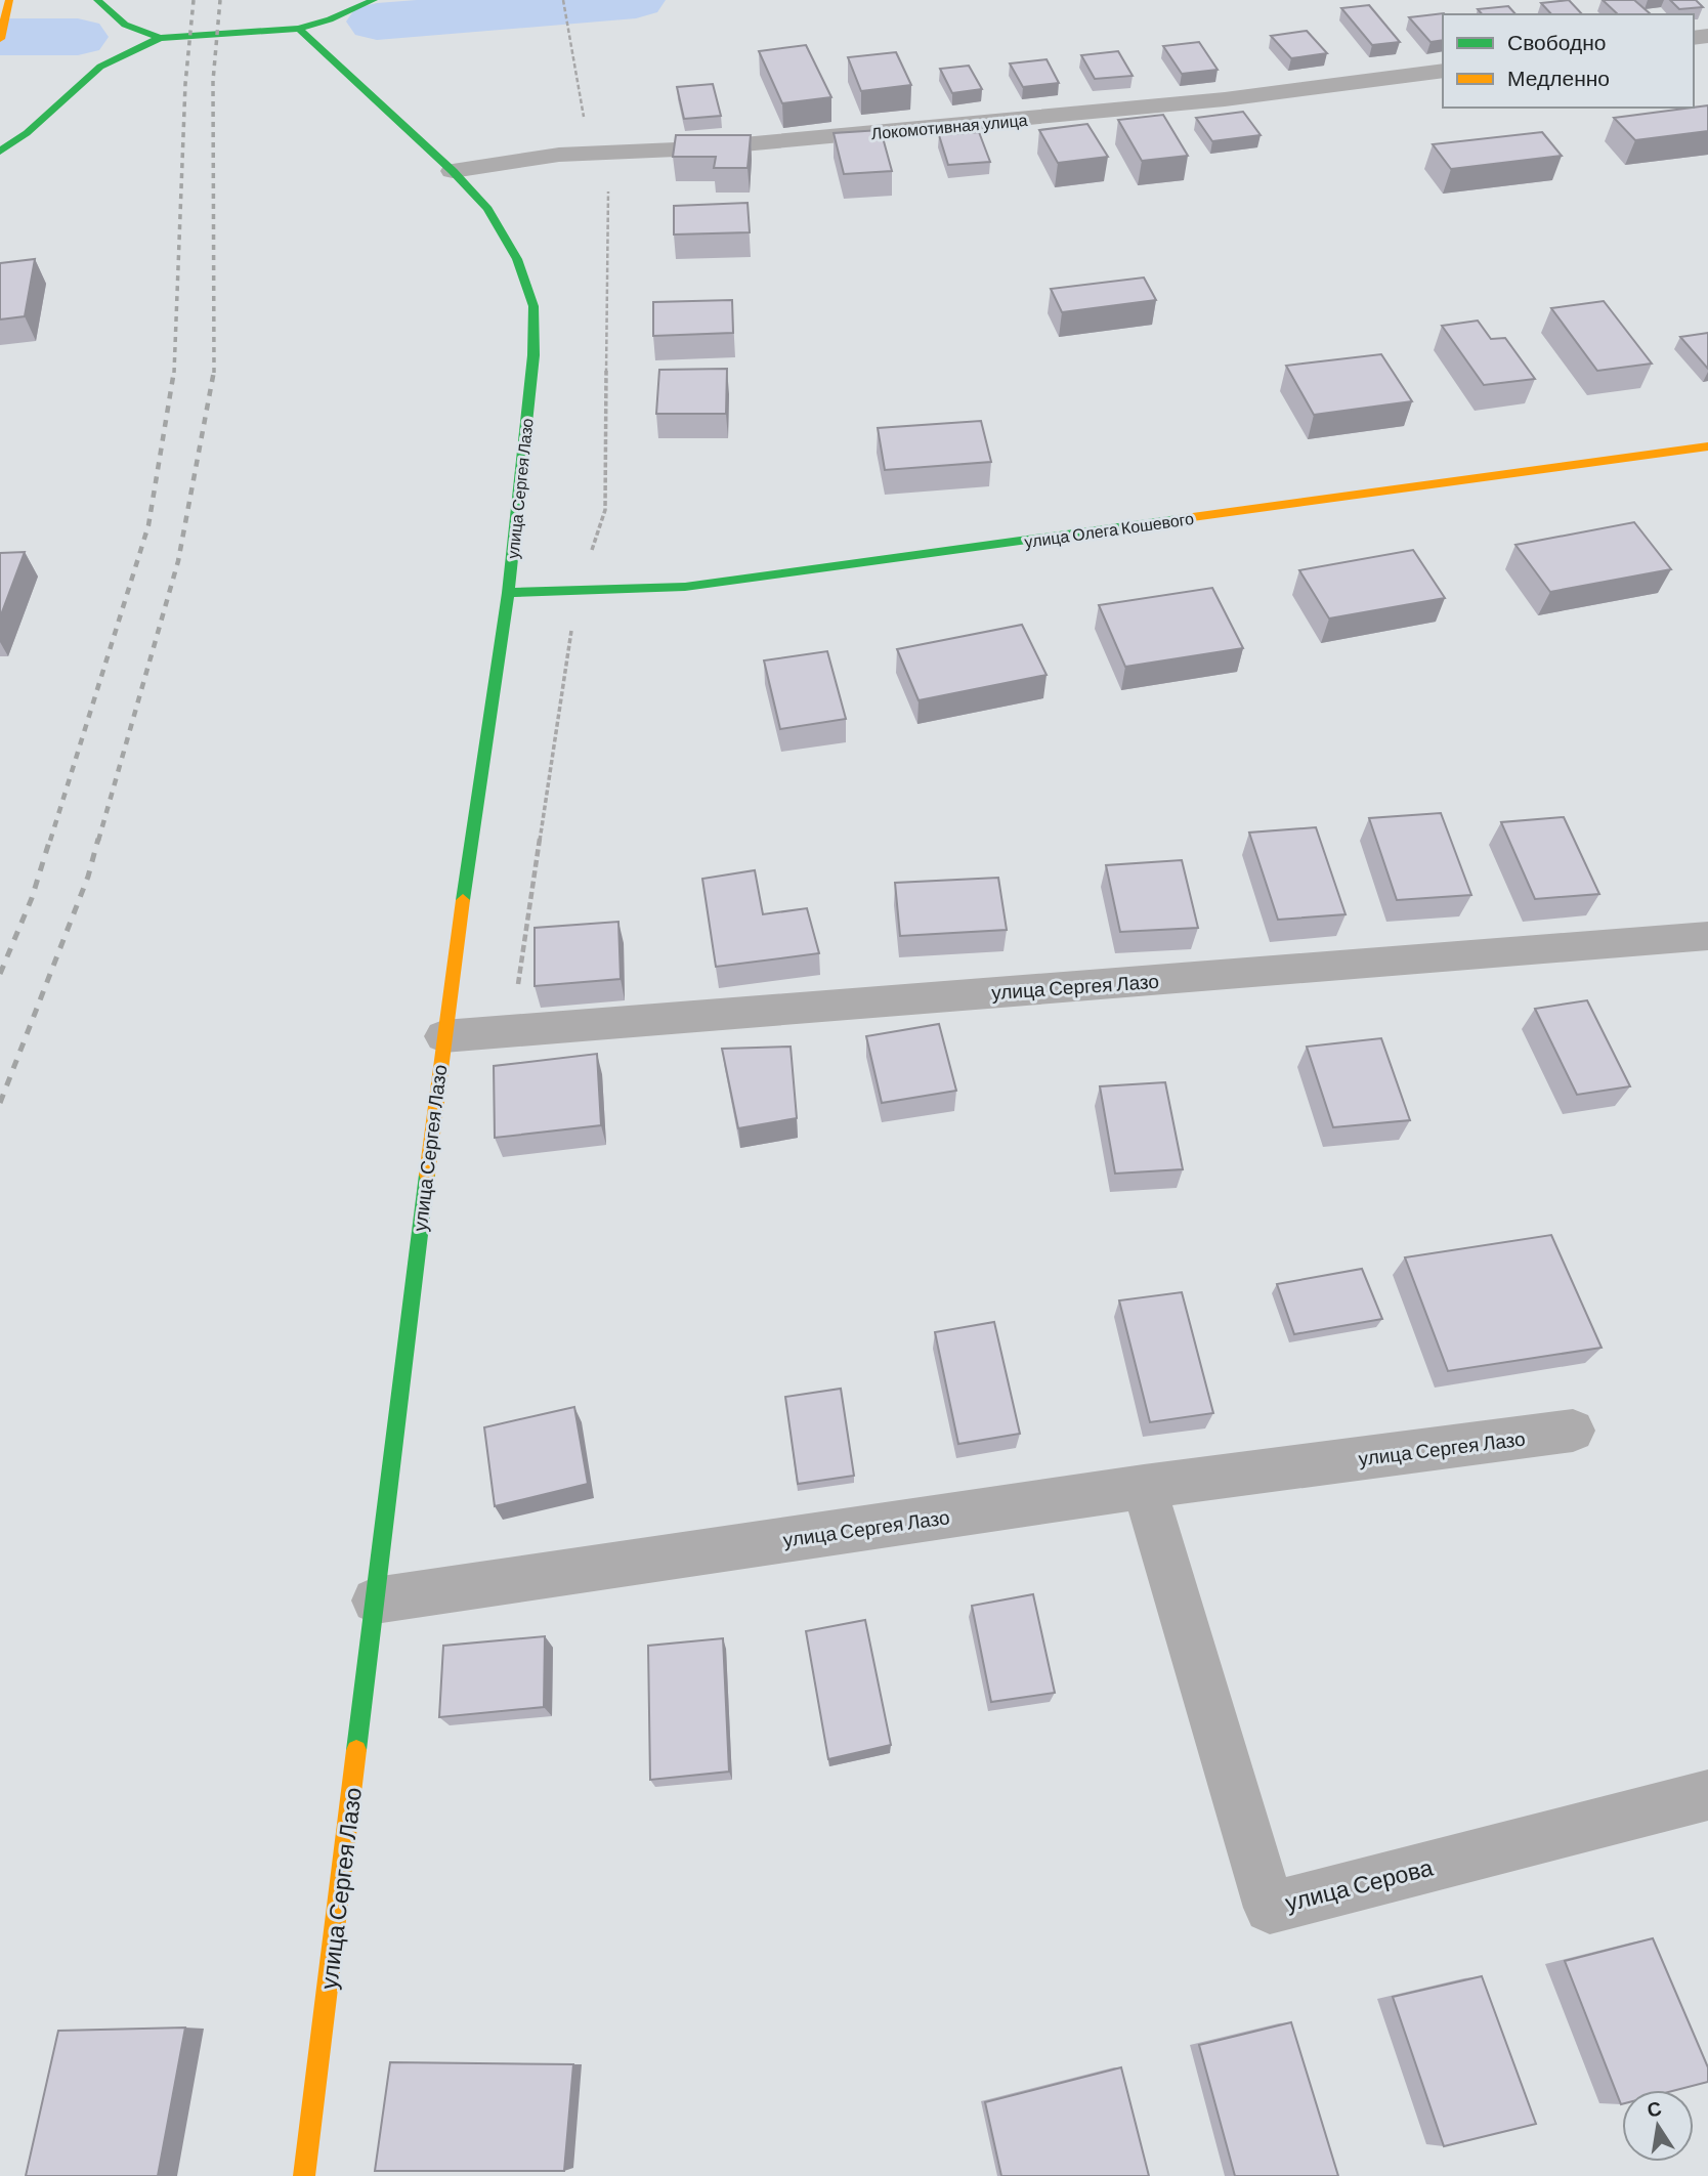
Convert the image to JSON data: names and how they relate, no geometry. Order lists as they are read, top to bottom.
{
  "streets": {
    "street": [
      "Локомотивная улица",
      "улица Сергея Лазо",
      "улица Олега Кошевого",
      "улица Серова"
    ]
  },
  "crossings": [
    ["Локомотивная улица", "улица Сергея Лазо"],
    ["улица Сергея Лазо", "улица Олега Кошевого"],
    ["улица Сергея Лазо", "улица Серова"]
  ],
  "legend": ["Свободно", "Медленно"],
  "north": "top"
}
